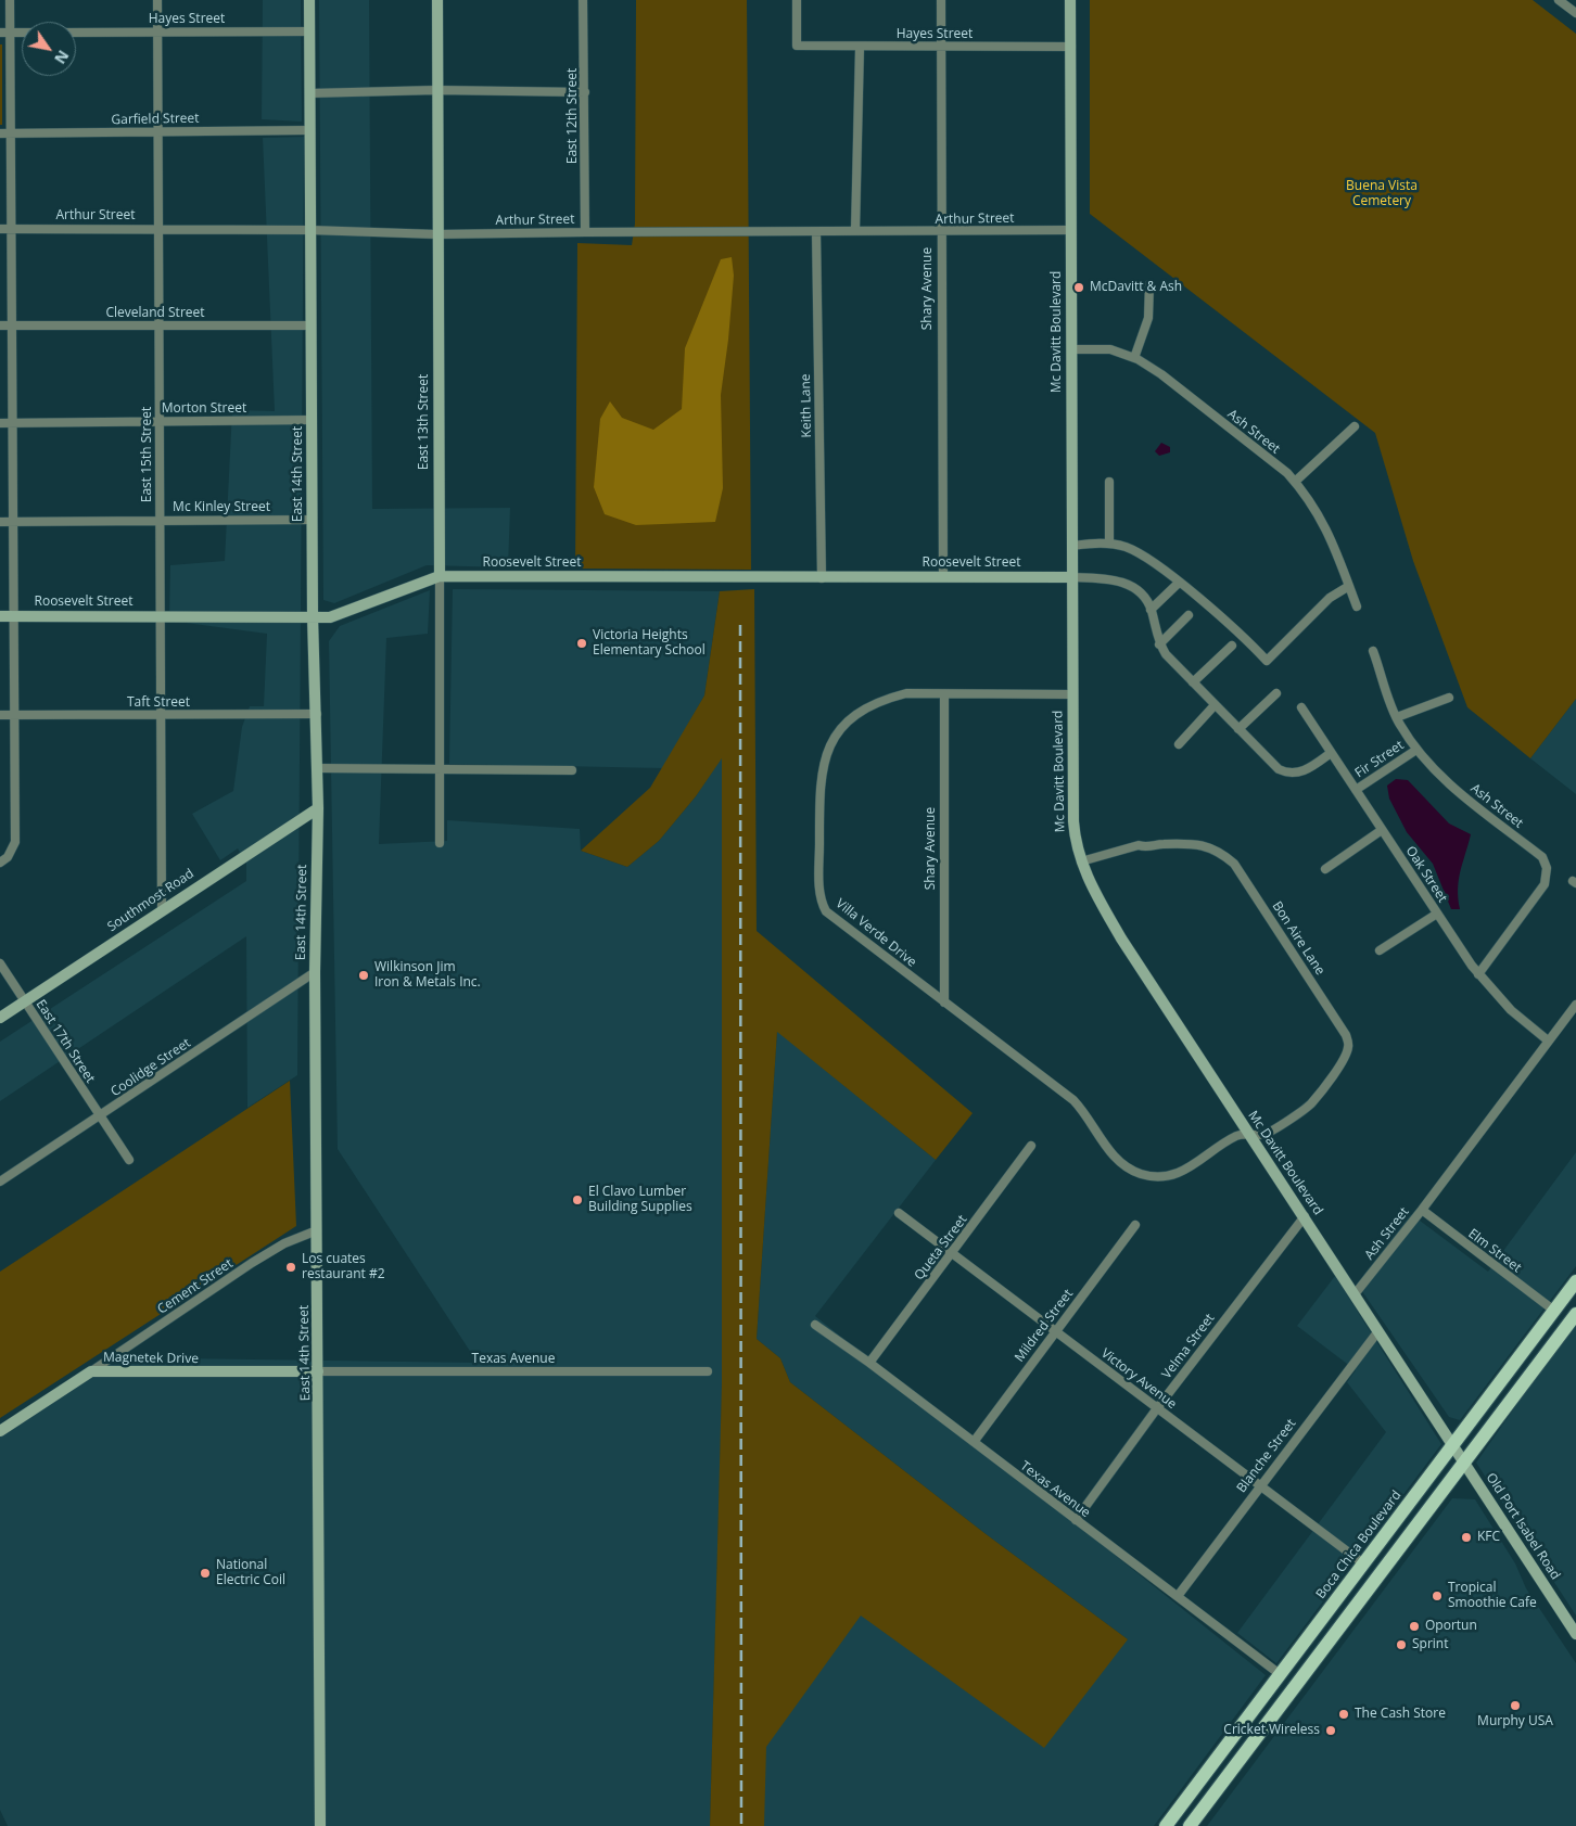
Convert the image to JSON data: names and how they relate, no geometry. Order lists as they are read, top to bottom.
{
  "streets": {
    "main road": ["Boca Chica Boulevard"],
    "street": [
      "Hayes Street",
      "East 12th Street",
      "Garfield Street",
      "Arthur Street",
      "Shary Avenue",
      "Cleveland Street",
      "Mc Davitt Boulevard",
      "Keith Lane",
      "Morton Street",
      "East 13th Street",
      "Ash Street",
      "East 15th Street",
      "East 14th Street",
      "Mc Kinley Street",
      "Roosevelt Street",
      "Taft Street",
      "Fir Street",
      "Oak Street",
      "Southmost Road",
      "Villa Verde Drive",
      "Bon Aire Lane",
      "East 17th Street",
      "Coolidge Street",
      "Queta Street",
      "Elm Street",
      "Cement Street",
      "Mildred Street",
      "Velma Street",
      "Magnetek Drive",
      "Texas Avenue",
      "Victory Avenue",
      "Blanche Street",
      "Old Port Isabel Road"
    ]
  },
  "crossings": [
    ["Hayes Street", "Shary Avenue"],
    ["Hayes Street", "Mc Davitt Boulevard"],
    ["Hayes Street", "East 15th Street"],
    ["Hayes Street", "East 14th Street"],
    ["East 12th Street", "Arthur Street"],
    ["Garfield Street", "East 15th Street"],
    ["Garfield Street", "East 14th Street"],
    ["Arthur Street", "Shary Avenue"],
    ["Arthur Street", "Mc Davitt Boulevard"],
    ["Arthur Street", "Keith Lane"],
    ["Arthur Street", "East 13th Street"],
    ["Arthur Street", "East 15th Street"],
    ["Arthur Street", "East 14th Street"],
    ["Shary Avenue", "Roosevelt Street"],
    ["Shary Avenue", "Villa Verde Drive"],
    ["Cleveland Street", "East 15th Street"],
    ["Cleveland Street", "East 14th Street"],
    ["Mc Davitt Boulevard", "Ash Street"],
    ["Mc Davitt Boulevard", "Roosevelt Street"],
    ["Mc Davitt Boulevard", "Villa Verde Drive"],
    ["Mc Davitt Boulevard", "Bon Aire Lane"],
    ["Mc Davitt Boulevard", "Velma Street"],
    ["Mc Davitt Boulevard", "Blanche Street"],
    ["Mc Davitt Boulevard", "Old Port Isabel Road"],
    ["Mc Davitt Boulevard", "Boca Chica Boulevard"],
    ["Keith Lane", "Roosevelt Street"],
    ["Morton Street", "East 15th Street"],
    ["Morton Street", "East 14th Street"],
    ["East 13th Street", "Roosevelt Street"],
    ["Ash Street", "Fir Street"],
    ["Ash Street", "Oak Street"],
    ["Ash Street", "Elm Street"],
    ["East 15th Street", "Mc Kinley Street"],
    ["East 15th Street", "Roosevelt Street"],
    ["East 15th Street", "Taft Street"],
    ["East 15th Street", "Southmost Road"],
    ["East 14th Street", "Mc Kinley Street"],
    ["East 14th Street", "Roosevelt Street"],
    ["East 14th Street", "Taft Street"],
    ["East 14th Street", "Southmost Road"],
    ["East 14th Street", "Coolidge Street"],
    ["East 14th Street", "Cement Street"],
    ["East 14th Street", "Magnetek Drive"],
    ["East 14th Street", "Texas Avenue"],
    ["Fir Street", "Oak Street"],
    ["Southmost Road", "East 17th Street"],
    ["Villa Verde Drive", "Bon Aire Lane"],
    ["East 17th Street", "Coolidge Street"],
    ["Queta Street", "Texas Avenue"],
    ["Queta Street", "Victory Avenue"],
    ["Elm Street", "Boca Chica Boulevard"],
    ["Cement Street", "Magnetek Drive"],
    ["Mildred Street", "Texas Avenue"],
    ["Mildred Street", "Victory Avenue"],
    ["Velma Street", "Texas Avenue"],
    ["Velma Street", "Victory Avenue"],
    ["Magnetek Drive", "Texas Avenue"],
    ["Texas Avenue", "Blanche Street"],
    ["Texas Avenue", "Boca Chica Boulevard"],
    ["Victory Avenue", "Blanche Street"],
    ["Victory Avenue", "Boca Chica Boulevard"]
  ],
  "parks": ["Buena Vista Cemetery"],
  "places": [
    "McDavitt & Ash",
    "Victoria Heights Elementary School",
    "Wilkinson Jim Iron & Metals Inc.",
    "El Clavo Lumber Building Supplies",
    "Los cuates restaurant #2",
    "KFC",
    "National Electric Coil",
    "Tropical Smoothie Cafe",
    "Oportun",
    "Sprint",
    "Murphy USA",
    "The Cash Store",
    "Cricket Wireless"
  ],
  "north": "bottom right"
}
